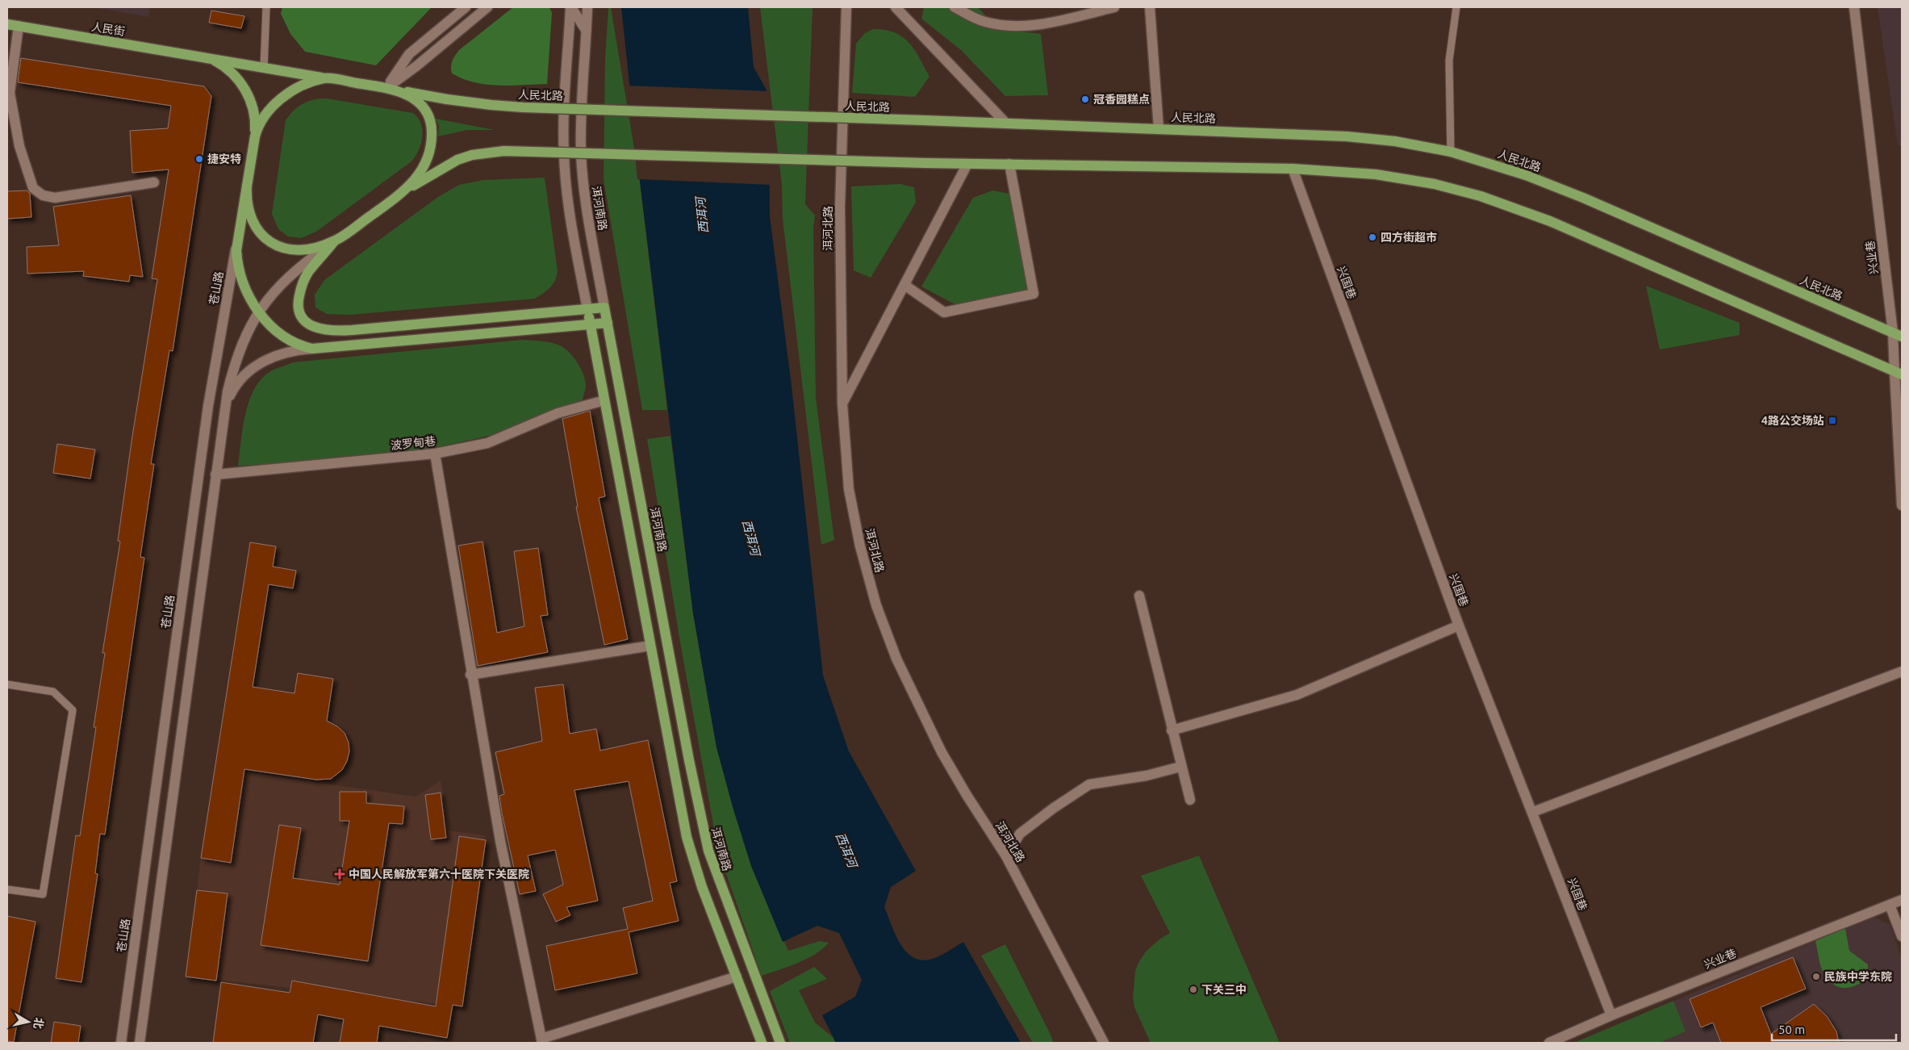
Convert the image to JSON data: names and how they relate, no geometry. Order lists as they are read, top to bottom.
{
  "streets": {
    "main road": [
      "人民街",
      "人民北路",
      "洱河南路",
      "苍山路"
    ],
    "street": [
      "洱河北路",
      "兴业巷",
      "兴国巷",
      "波罗甸巷"
    ]
  },
  "crossings": [
    ["人民街", "人民北路"],
    ["人民北路", "兴业巷"],
    ["兴业巷", "兴国巷"]
  ],
  "water": ["西洱河"],
  "places": {
    "other": [
      "冠香园糕点",
      "捷安特",
      "四方街超市",
      "民族中学东院",
      "下关三中"
    ],
    "transit": ["4路公交场站"],
    "health": ["中国人民解放军第六十医院下关医院"]
  },
  "scale_bar": "50 m",
  "north": "right"
}
